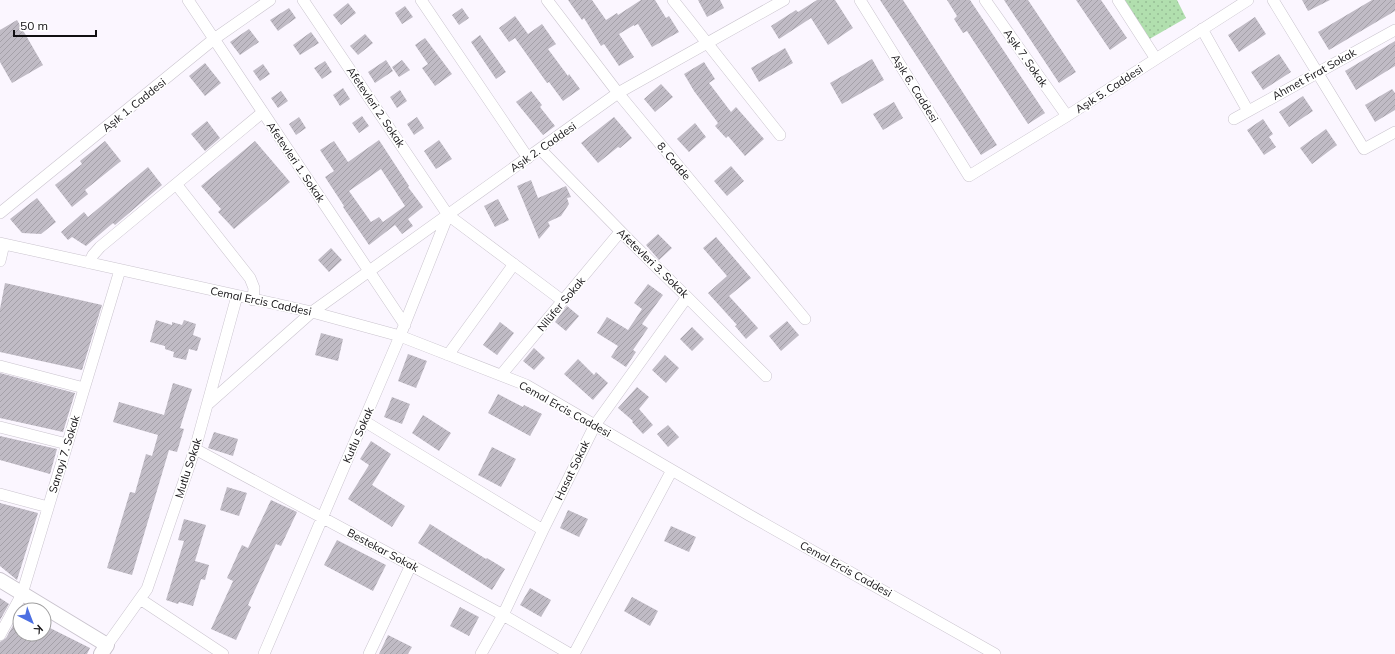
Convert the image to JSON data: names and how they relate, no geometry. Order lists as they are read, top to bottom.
{
  "streets": {
    "street": [
      "Aşık 7. Sokak",
      "Ahmet Fırat Sokak",
      "Aşık 6. Caddesi",
      "Aşık 5. Caddesi",
      "Aşık 1. Caddesi",
      "Afetevleri 2. Sokak",
      "Aşık 2. Caddesi",
      "8. Cadde",
      "Afetevleri 1. Sokak",
      "Afetevleri 3. Sokak",
      "Cemal Ercis Caddesi",
      "Nilüfer Sokak",
      "Kutlu Sokak",
      "Sanayi 7. Sokak",
      "Mutlu Sokak",
      "Hasat Sokak",
      "Bestekar Sokak"
    ]
  },
  "crossings": [
    ["Aşık 7. Sokak", "Aşık 5. Caddesi"],
    ["Aşık 6. Caddesi", "Aşık 5. Caddesi"],
    ["Aşık 1. Caddesi", "Afetevleri 1. Sokak"],
    ["Afetevleri 2. Sokak", "Aşık 2. Caddesi"],
    ["Afetevleri 2. Sokak", "Nilüfer Sokak"],
    ["Afetevleri 2. Sokak", "Kutlu Sokak"],
    ["Aşık 2. Caddesi", "8. Cadde"],
    ["Aşık 2. Caddesi", "Afetevleri 1. Sokak"],
    ["Aşık 2. Caddesi", "Afetevleri 3. Sokak"],
    ["Aşık 2. Caddesi", "Cemal Ercis Caddesi"],
    ["Aşık 2. Caddesi", "Kutlu Sokak"],
    ["Afetevleri 1. Sokak", "Kutlu Sokak"],
    ["Afetevleri 3. Sokak", "Nilüfer Sokak"],
    ["Afetevleri 3. Sokak", "Hasat Sokak"],
    ["Cemal Ercis Caddesi", "Nilüfer Sokak"],
    ["Cemal Ercis Caddesi", "Kutlu Sokak"],
    ["Cemal Ercis Caddesi", "Sanayi 7. Sokak"],
    ["Cemal Ercis Caddesi", "Mutlu Sokak"],
    ["Cemal Ercis Caddesi", "Hasat Sokak"],
    ["Kutlu Sokak", "Bestekar Sokak"],
    ["Mutlu Sokak", "Bestekar Sokak"],
    ["Hasat Sokak", "Bestekar Sokak"]
  ],
  "scale_bar": "50 m",
  "north": "bottom right"
}
